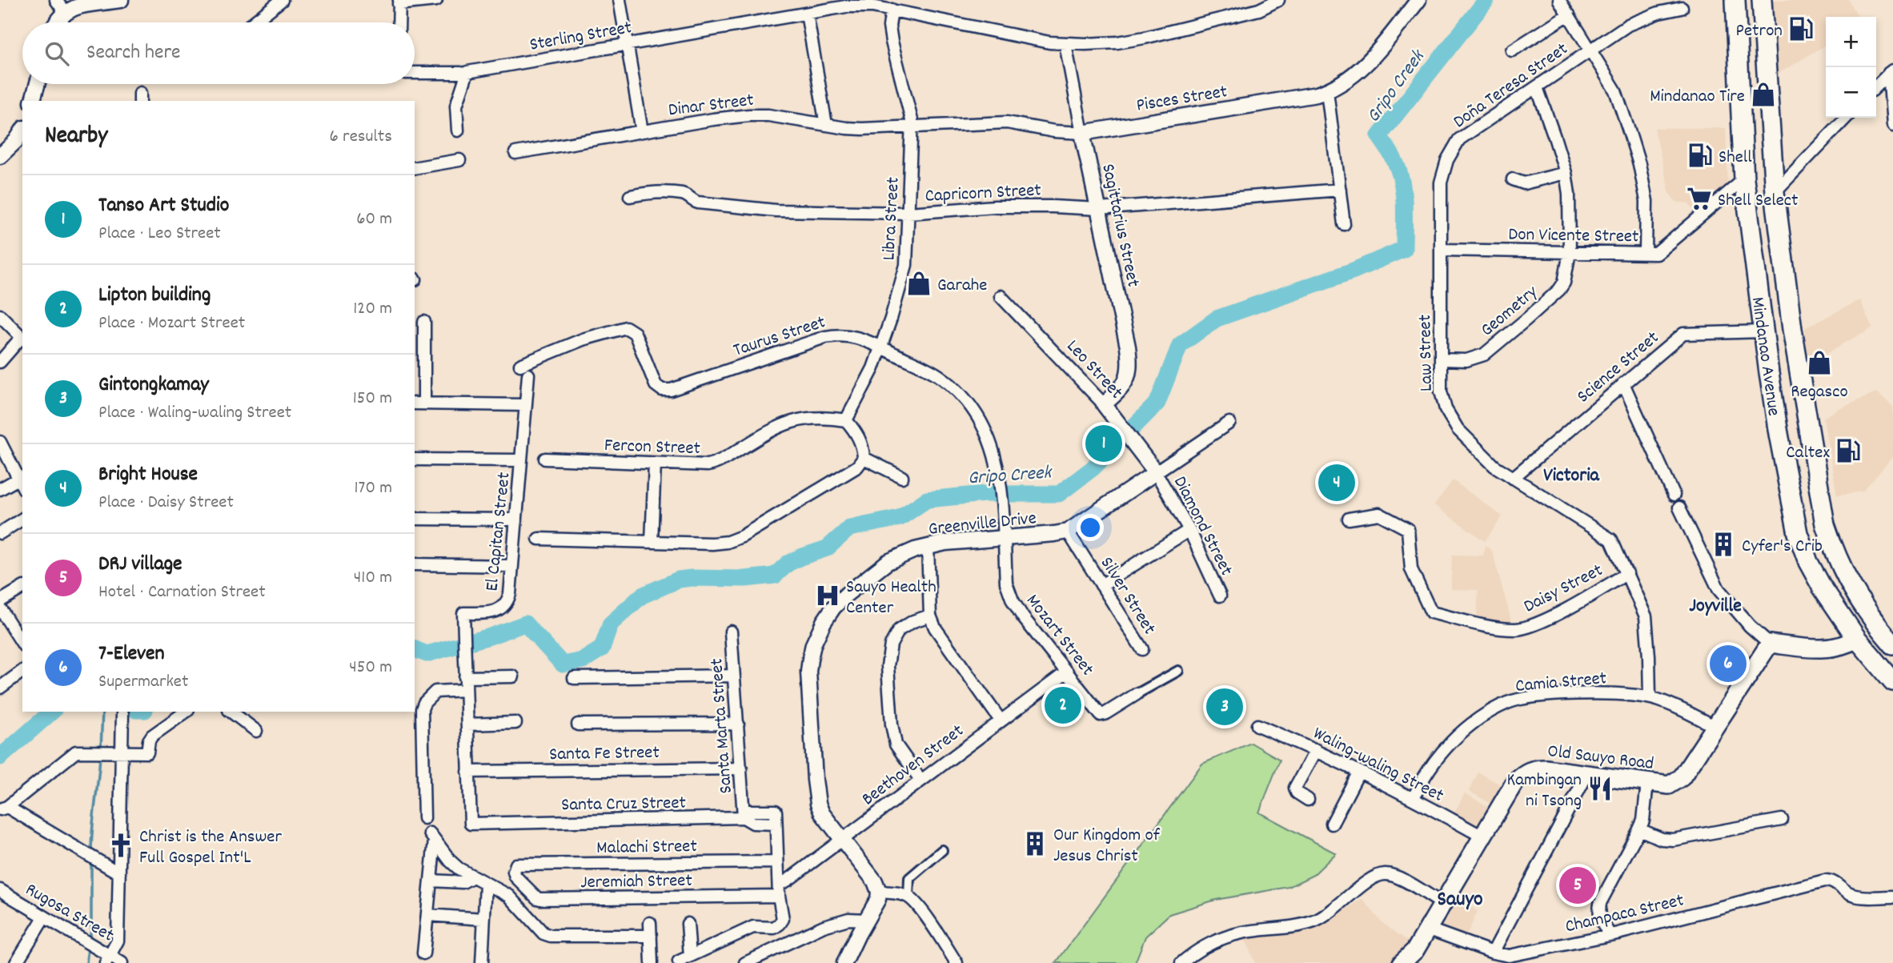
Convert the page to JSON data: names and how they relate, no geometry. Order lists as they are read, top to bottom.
{
  "streets": {
    "main road": ["Mindanao Avenue", "Old Sauyo Road"],
    "street": [
      "Sterling Street",
      "Doña Teresa Street",
      "Pisces Street",
      "Dinar Street",
      "Capricorn Street",
      "Libra Street",
      "Sagittarius Street",
      "Don Vicente Street",
      "Geometry",
      "Taurus Street",
      "Law Street",
      "Science Street",
      "Leo Street",
      "Fercon Street",
      "Greenville Drive",
      "Diamond Street",
      "El Capitan Street",
      "Daisy Street",
      "Silver Street",
      "Mozart Street",
      "Camia Street",
      "Santa Marta Street",
      "Santa Fe Street",
      "Waling-waling Street",
      "Beethoven Street",
      "Santa Cruz Street",
      "Malachi Street",
      "Jeremiah Street",
      "Rugosa Street",
      "Champaca Street"
    ]
  },
  "crossings": [
    ["Sterling Street", "Libra Street"],
    ["Sterling Street", "Sagittarius Street"],
    ["Doña Teresa Street", "Don Vicente Street"],
    ["Doña Teresa Street", "Geometry"],
    ["Doña Teresa Street", "Law Street"],
    ["Pisces Street", "Dinar Street"],
    ["Pisces Street", "Libra Street"],
    ["Pisces Street", "Sagittarius Street"],
    ["Dinar Street", "Libra Street"],
    ["Capricorn Street", "Libra Street"],
    ["Capricorn Street", "Sagittarius Street"],
    ["Libra Street", "Taurus Street"],
    ["Libra Street", "Fercon Street"],
    ["Sagittarius Street", "Leo Street"],
    ["Don Vicente Street", "Geometry"],
    ["Don Vicente Street", "Law Street"],
    ["Don Vicente Street", "Mindanao Avenue"],
    ["Geometry", "Law Street"],
    ["Taurus Street", "Greenville Drive"],
    ["Taurus Street", "Mozart Street"],
    ["Law Street", "Science Street"],
    ["Law Street", "Daisy Street"],
    ["Mindanao Avenue", "Science Street"],
    ["Leo Street", "Greenville Drive"],
    ["Leo Street", "Diamond Street"],
    ["Greenville Drive", "Diamond Street"],
    ["Greenville Drive", "Silver Street"],
    ["Greenville Drive", "Mozart Street"],
    ["Greenville Drive", "Beethoven Street"],
    ["El Capitan Street", "Santa Fe Street"],
    ["El Capitan Street", "Santa Cruz Street"],
    ["Mozart Street", "Beethoven Street"],
    ["Camia Street", "Old Sauyo Road"],
    ["Camia Street", "Waling-waling Street"],
    ["Santa Marta Street", "Santa Fe Street"],
    ["Santa Marta Street", "Santa Cruz Street"],
    ["Old Sauyo Road", "Waling-waling Street"],
    ["Old Sauyo Road", "Champaca Street"],
    ["Beethoven Street", "Jeremiah Street"],
    ["Malachi Street", "Jeremiah Street"]
  ],
  "districts": ["Victoria", "Joyville", "Sauyo"],
  "water": ["Gripo Creek"],
  "places": {
    "fuel station": ["Petron", "Shell", "Caltex"],
    "shop": ["Mindanao Tire", "Garahe", "Regasco"],
    "supermarket": ["Shell Select"],
    "building": ["Cyfer's Crib", "Our Kingdom of Jesus Christ"],
    "hospital": ["Sauyo Health Center"],
    "restaurant": ["Kambingan ni Tsong"],
    "church": ["Christ is the Answer Full Gospel Int'L"]
  },
  "page": {
    "map_buttons": ["+", "−"],
    "search": "Search here",
    "heading": ["Nearby", "6 results"],
    "list": [
      {
        "mark": "1",
        "name": "Tanso Art Studio",
        "note": "Place · Leo Street",
        "value": "60 m"
      },
      {
        "mark": "2",
        "name": "Lipton building",
        "note": "Place · Mozart Street",
        "value": "120 m"
      },
      {
        "mark": "3",
        "name": "Gintongkamay",
        "note": "Place · Waling-waling Street",
        "value": "150 m"
      },
      {
        "mark": "4",
        "name": "Bright House",
        "note": "Place · Daisy Street",
        "value": "170 m"
      },
      {
        "mark": "5",
        "name": "DRJ village",
        "note": "Hotel · Carnation Street",
        "value": "410 m"
      },
      {
        "mark": "6",
        "name": "7-Eleven",
        "note": "Supermarket",
        "value": "450 m"
      }
    ],
    "pins": [
      "1",
      "4",
      "6",
      "2",
      "3",
      "5"
    ]
  }
}
